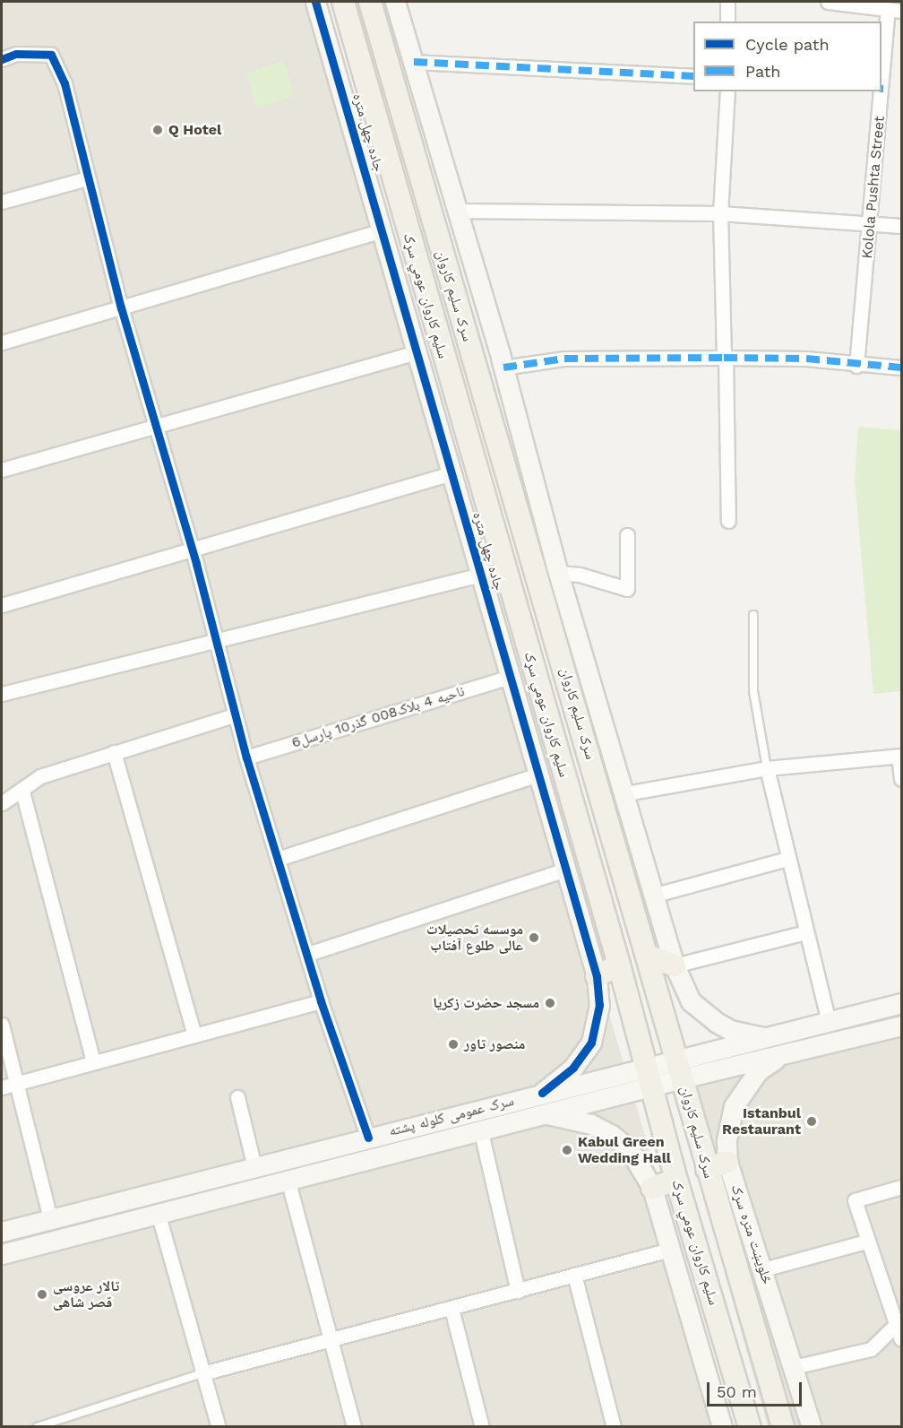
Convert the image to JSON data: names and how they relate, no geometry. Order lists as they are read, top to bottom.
{
  "streets": {
    "main road": ["سلیم کاروان عومي سړک", "سرک سلیم کاروان"],
    "street": [
      "جاده چهل متره",
      "Kolola Pushta Street",
      "ناحیه 4 بلاک008 گذر10 پارسل6",
      "سرک عمومی کلوله پشته",
      "څلویښت متره سړک"
    ]
  },
  "crossings": [
    ["جاده چهل متره", "ناحیه 4 بلاک008 گذر10 پارسل6"],
    ["جاده چهل متره", "سرک عمومی کلوله پشته"],
    ["سلیم کاروان عومي سړک", "سرک عمومی کلوله پشته"],
    ["سرک سلیم کاروان", "سرک عمومی کلوله پشته"],
    ["سرک عمومی کلوله پشته", "څلویښت متره سړک"]
  ],
  "places": [
    "Q Hotel",
    "موسسه تحصیلات عالی طلوع آفتاب",
    "مسجد حضرت زکریا",
    "منصور تاور",
    "Istanbul Restaurant",
    "Kabul Green Wedding Hall",
    "تالار عروسی قصر شاهی"
  ],
  "legend": ["Cycle path", "Path"],
  "scale_bar": "50 m"
}
